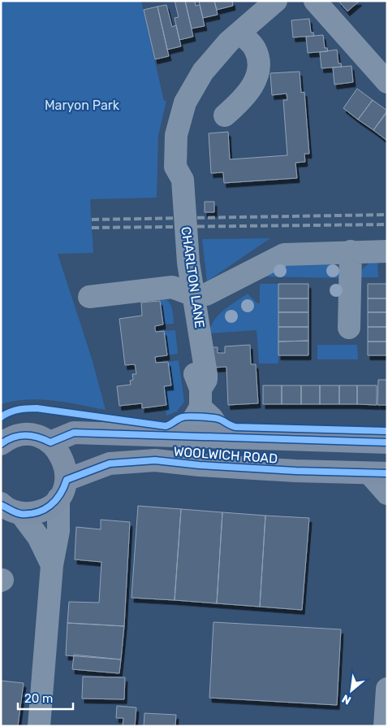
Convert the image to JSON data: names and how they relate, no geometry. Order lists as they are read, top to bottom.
{
  "streets": {
    "main road": ["WOOLWICH ROAD"],
    "street": ["CHARLTON LANE"]
  },
  "crossings": [
    ["CHARLTON LANE", "WOOLWICH ROAD"]
  ],
  "parks": ["Maryon Park"],
  "scale_bar": "20 m",
  "north": "bottom left"
}
